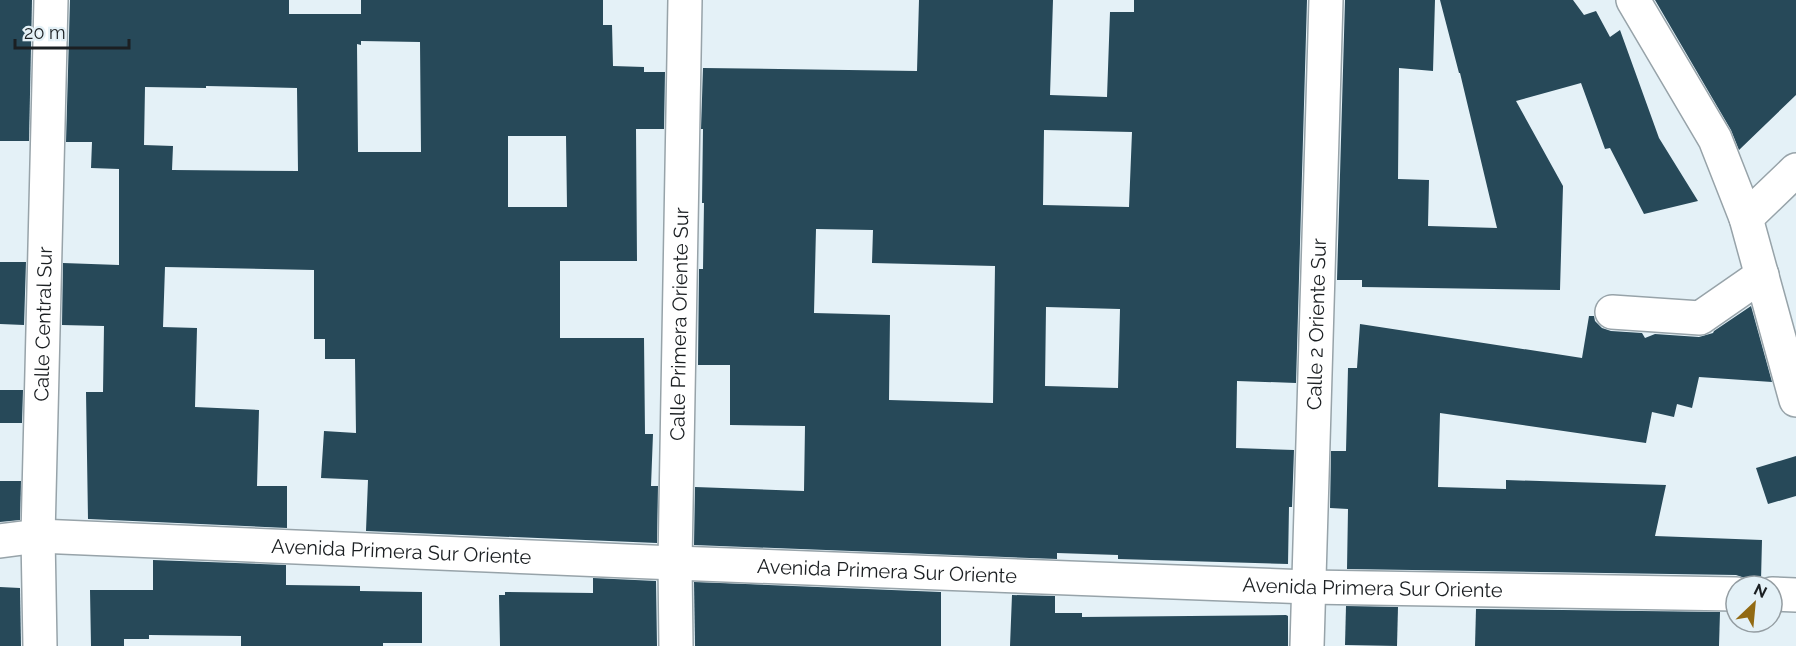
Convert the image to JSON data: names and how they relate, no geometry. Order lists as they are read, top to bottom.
{
  "streets": {
    "street": [
      "Calle Central Sur",
      "Calle Primera Oriente Sur",
      "Calle 2 Oriente Sur",
      "Avenida Primera Sur Oriente"
    ]
  },
  "crossings": [
    ["Calle Central Sur", "Avenida Primera Sur Oriente"],
    ["Calle Primera Oriente Sur", "Avenida Primera Sur Oriente"],
    ["Calle 2 Oriente Sur", "Avenida Primera Sur Oriente"]
  ],
  "scale_bar": "20 m",
  "north": "top right"
}
